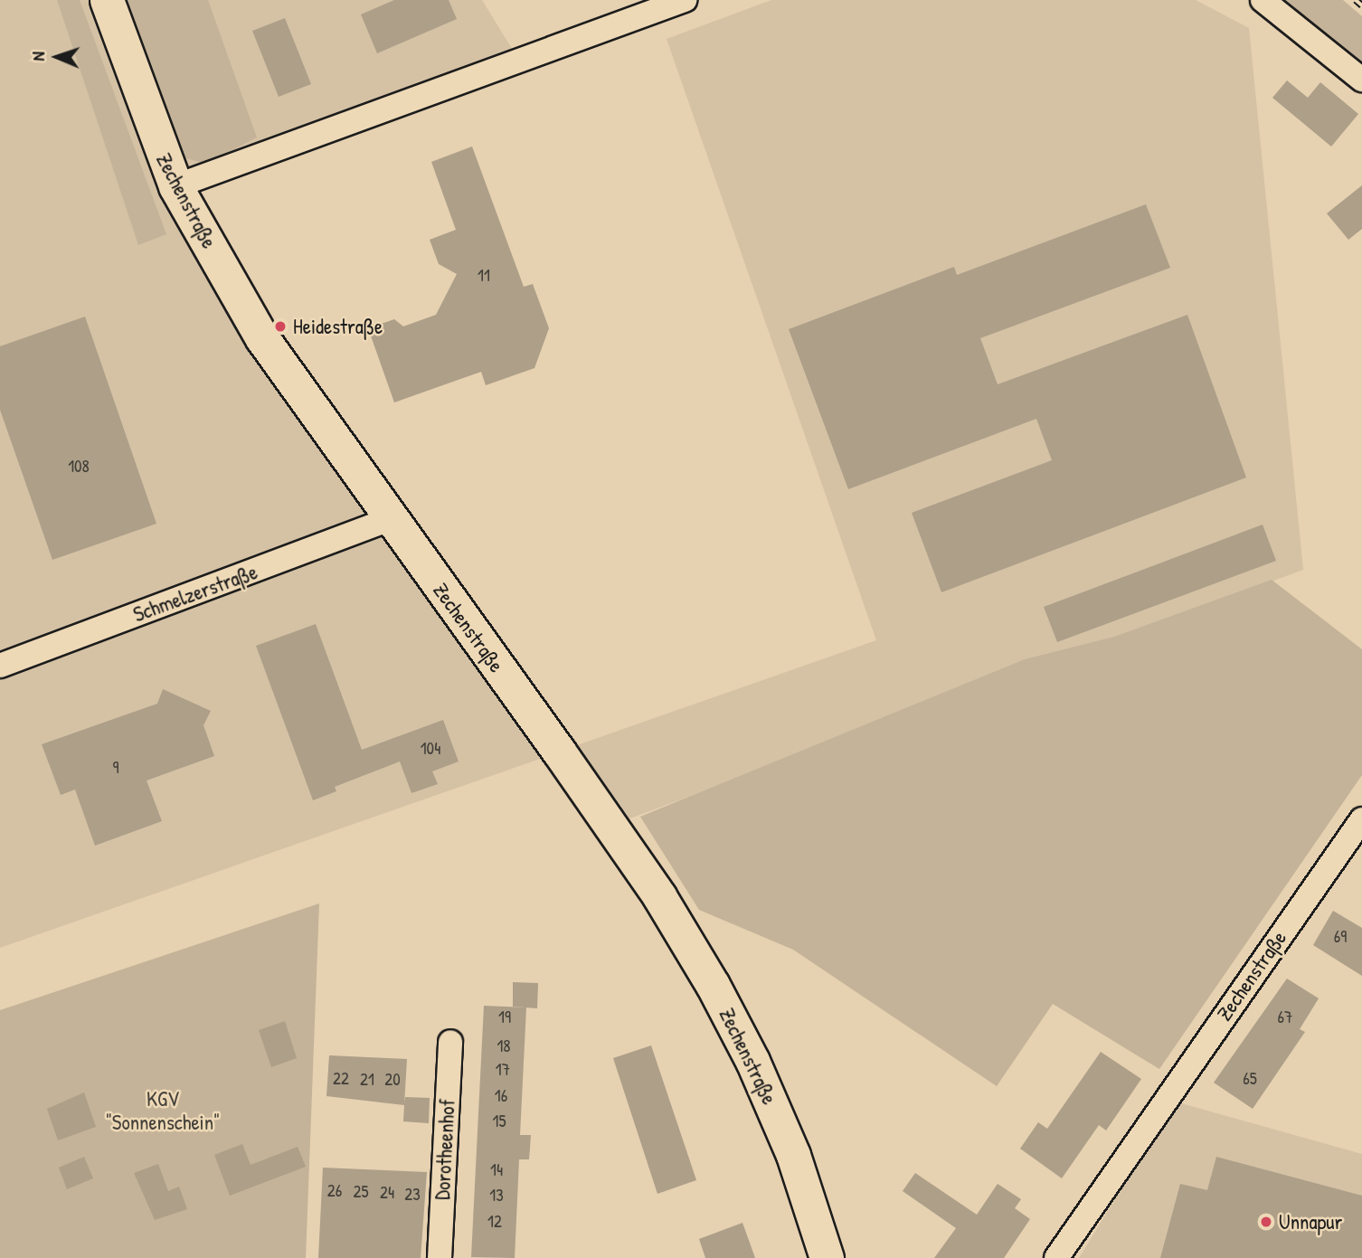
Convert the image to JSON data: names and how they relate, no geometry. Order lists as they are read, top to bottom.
{
  "streets": {
    "street": ["Zechenstraße", "Schmelzerstraße", "Dorotheenhof"]
  },
  "crossings": [
    ["Zechenstraße", "Schmelzerstraße"]
  ],
  "parks": ["KGV \"Sonnenschein\""],
  "places": ["Heidestraße", "Unnapur"],
  "house_numbers": [
    "11",
    "108",
    "104",
    "9",
    "69",
    "19",
    "67",
    "18",
    "17",
    "22",
    "65",
    "21",
    "20",
    "16",
    "15",
    "14",
    "26",
    "25",
    "24",
    "23",
    "13",
    "12"
  ],
  "north": "left"
}
